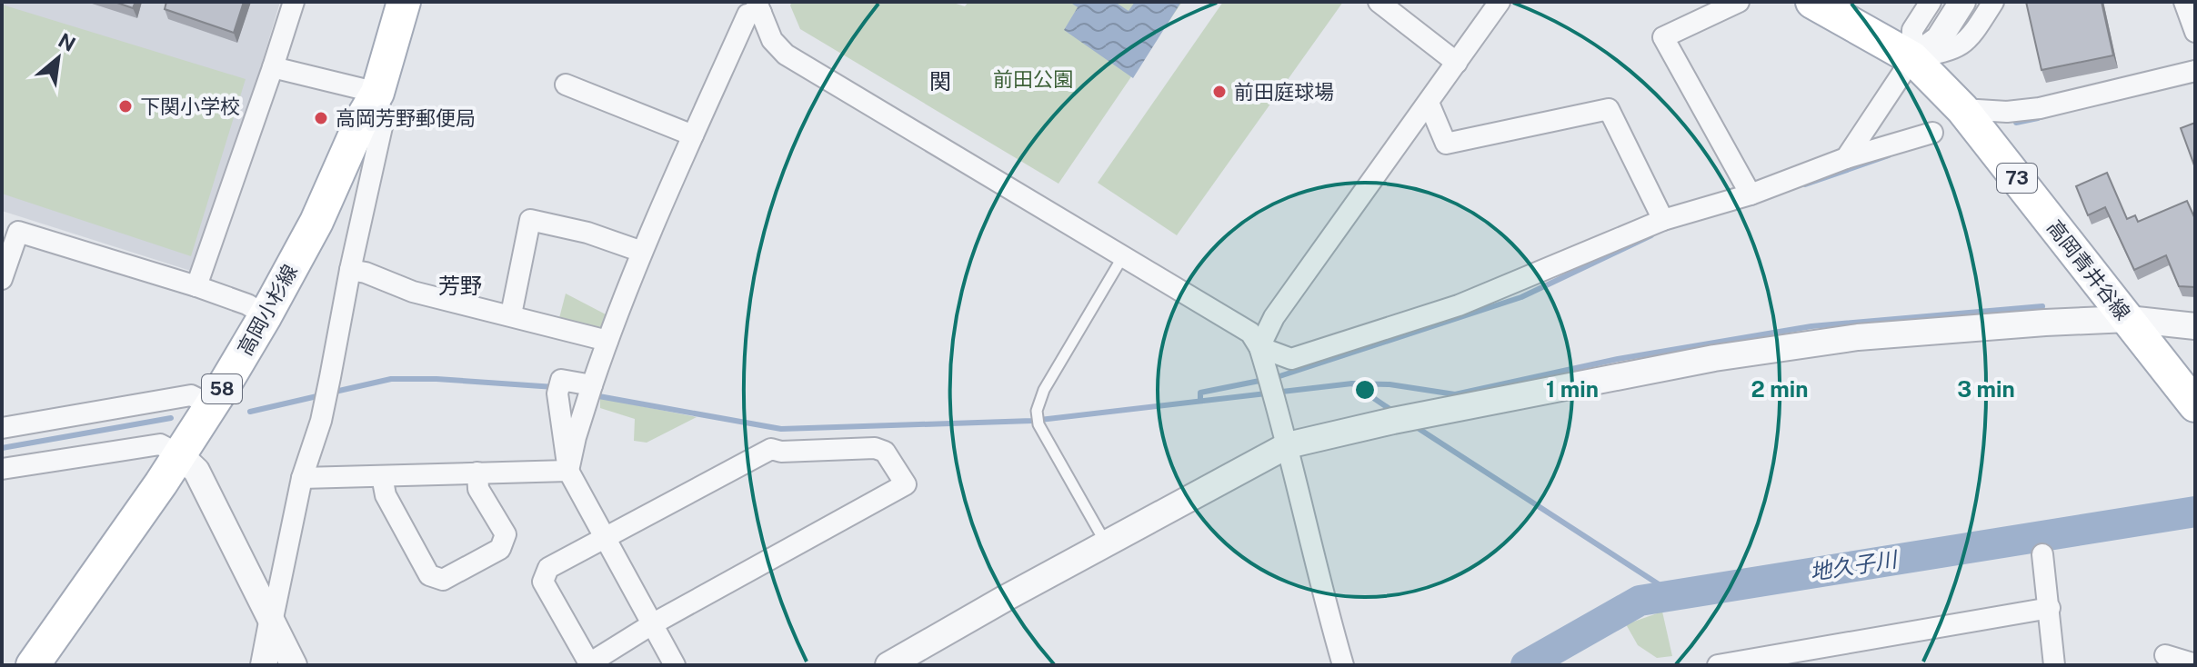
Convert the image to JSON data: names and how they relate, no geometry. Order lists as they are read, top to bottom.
{
  "streets": {
    "main road": [
      "73",
      "高岡青井谷線",
      "高岡小杉線",
      "58"
    ]
  },
  "districts": ["関", "芳野"],
  "water": ["地久子川"],
  "parks": ["前田公園"],
  "places": ["前田庭球場", "下関小学校", "高岡芳野郵便局"],
  "north": "top right",
  "rings": ["1 min", "2 min", "3 min"]
}
